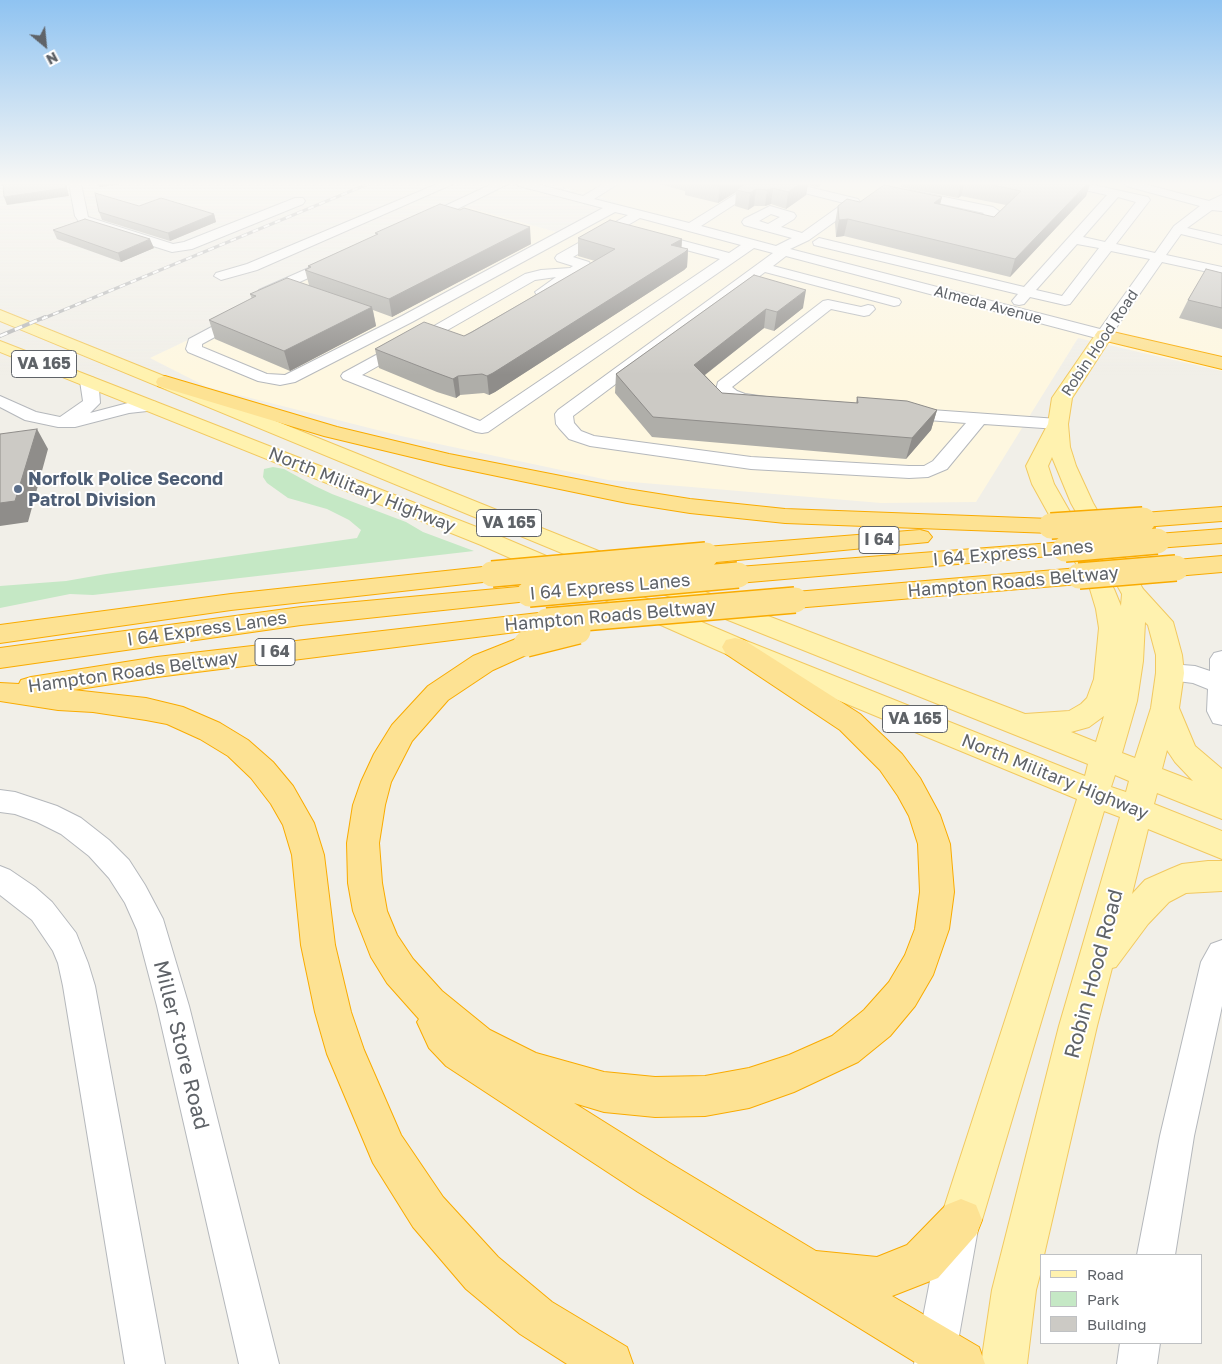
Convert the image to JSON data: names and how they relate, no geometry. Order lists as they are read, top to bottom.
{
  "streets": {
    "highway": ["I 64", "I 64 Express Lanes", "Hampton Roads Beltway"],
    "main road": ["Robin Hood Road", "VA 165", "North Military Highway"],
    "street": ["Almeda Avenue", "Miller Store Road"]
  },
  "crossings": [
    ["Almeda Avenue", "Robin Hood Road"],
    ["Robin Hood Road", "North Military Highway"]
  ],
  "places": ["Norfolk Police Second Patrol Division"],
  "legend": ["Road", "Park", "Building"],
  "north": "bottom right"
}
